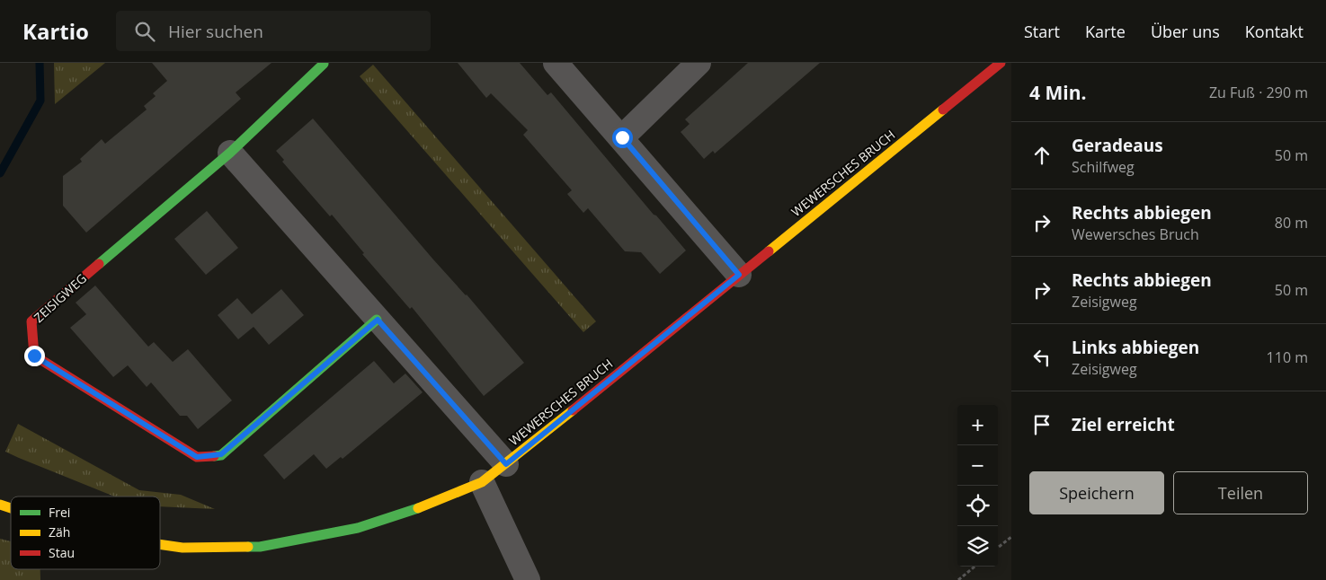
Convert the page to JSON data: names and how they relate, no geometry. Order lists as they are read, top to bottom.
{
  "streets": {
    "street": ["WEWERSCHES BRUCH", "ZEISIGWEG"]
  },
  "legend": ["Frei", "Zäh", "Stau"],
  "page": {
    "header": "Kartio",
    "search": "Hier suchen",
    "nav": [
      "Start",
      "Karte",
      "Über uns",
      "Kontakt"
    ],
    "heading": ["4 Min.", "Zu Fuß · 290 m"],
    "list": [
      ["Geradeaus", "Schilfweg", "50 m"],
      ["Rechts abbiegen", "Wewersches Bruch", "80 m"],
      ["Rechts abbiegen", "Zeisigweg", "50 m"],
      ["Links abbiegen", "Zeisigweg", "110 m"],
      "Ziel erreicht"
    ],
    "map_buttons": ["+", "−"],
    "buttons": ["Speichern", "Teilen"]
  }
}
